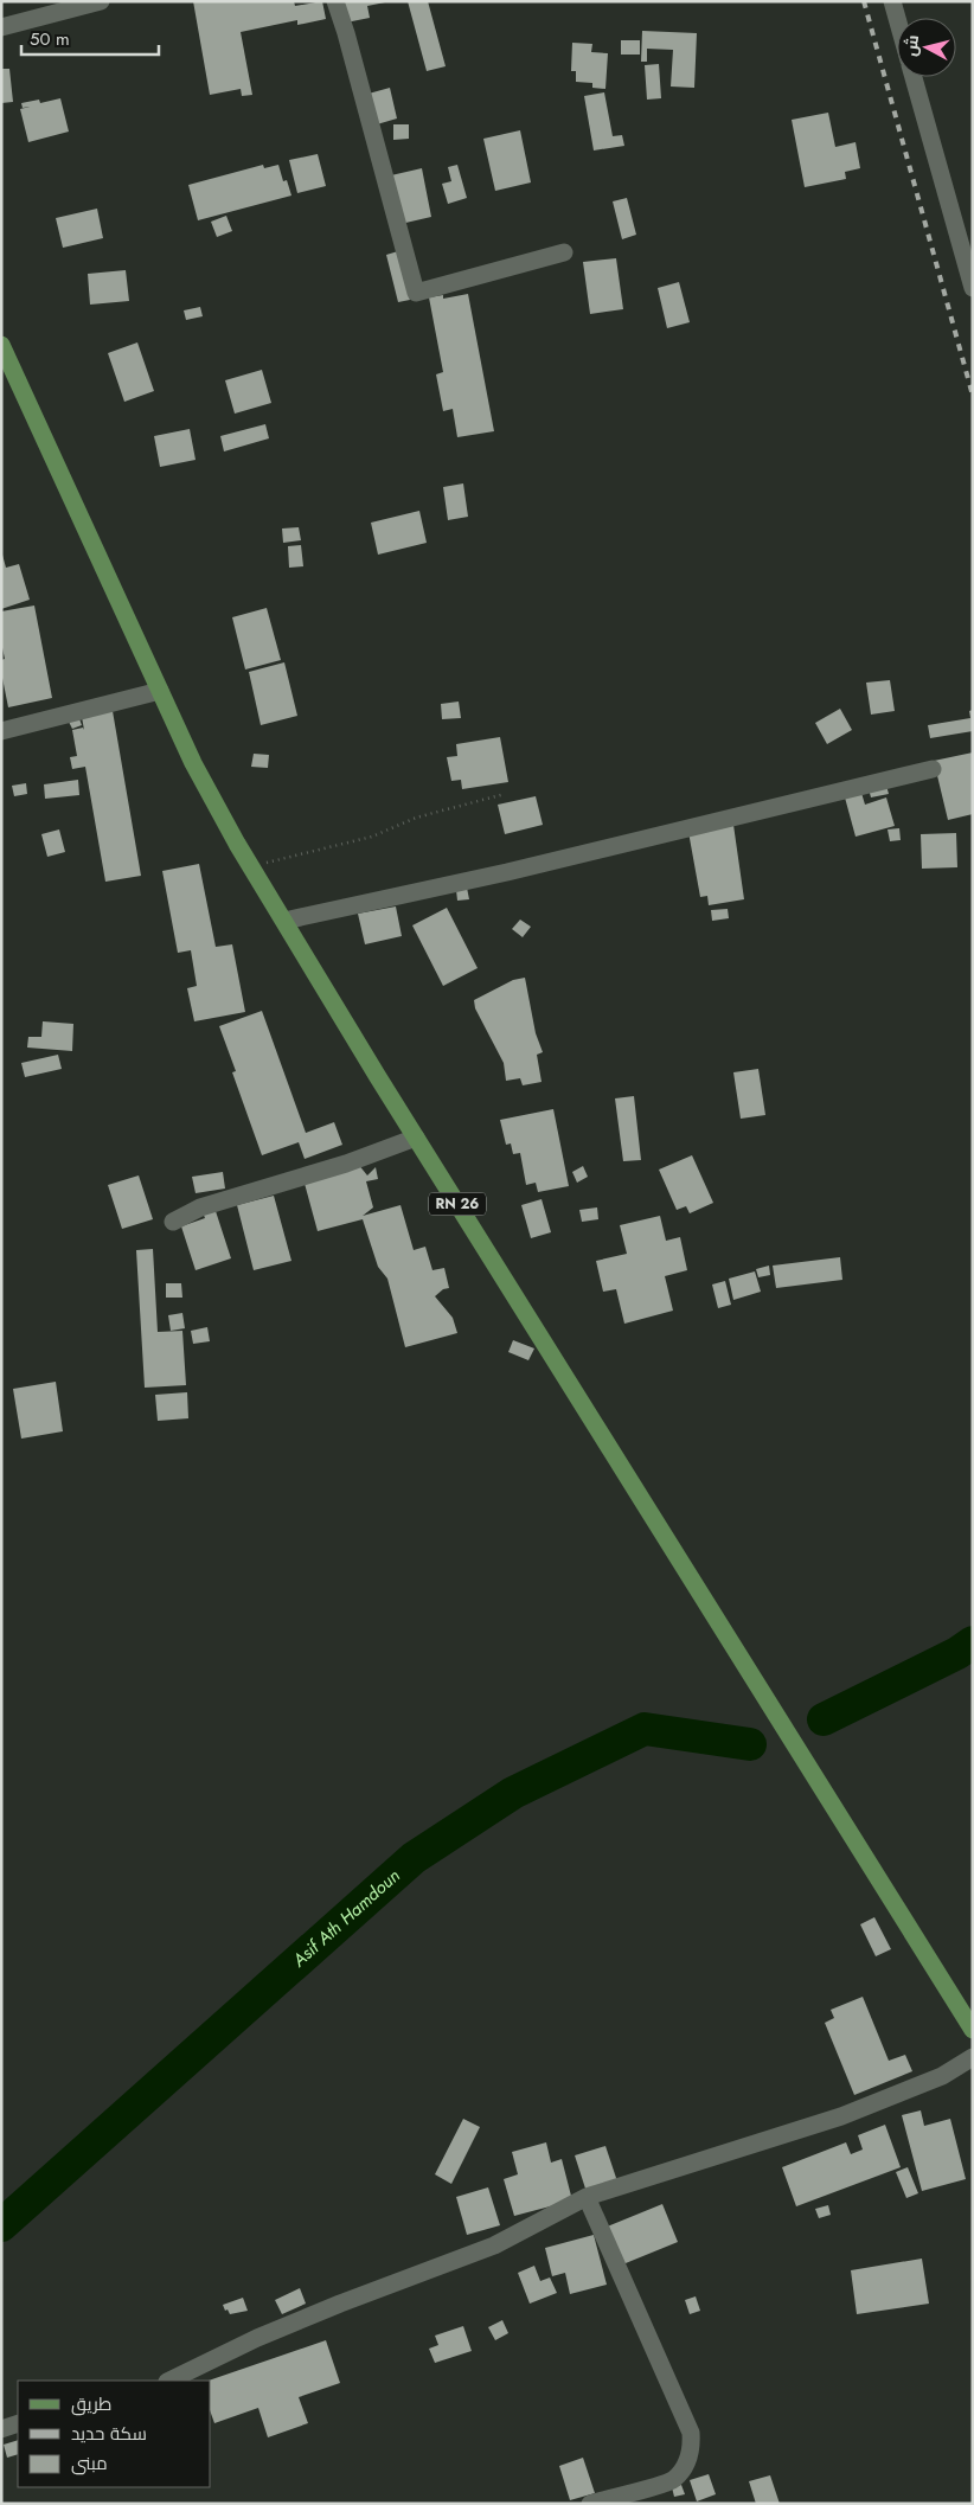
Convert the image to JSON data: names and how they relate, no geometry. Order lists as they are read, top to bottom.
{
  "streets": {
    "main road": ["RN 26"]
  },
  "water": ["Asif Ath Hamdoun"],
  "legend": ["طريق", "سكة حديد", "مبنى"],
  "scale_bar": "50 m",
  "north": "left"
}
